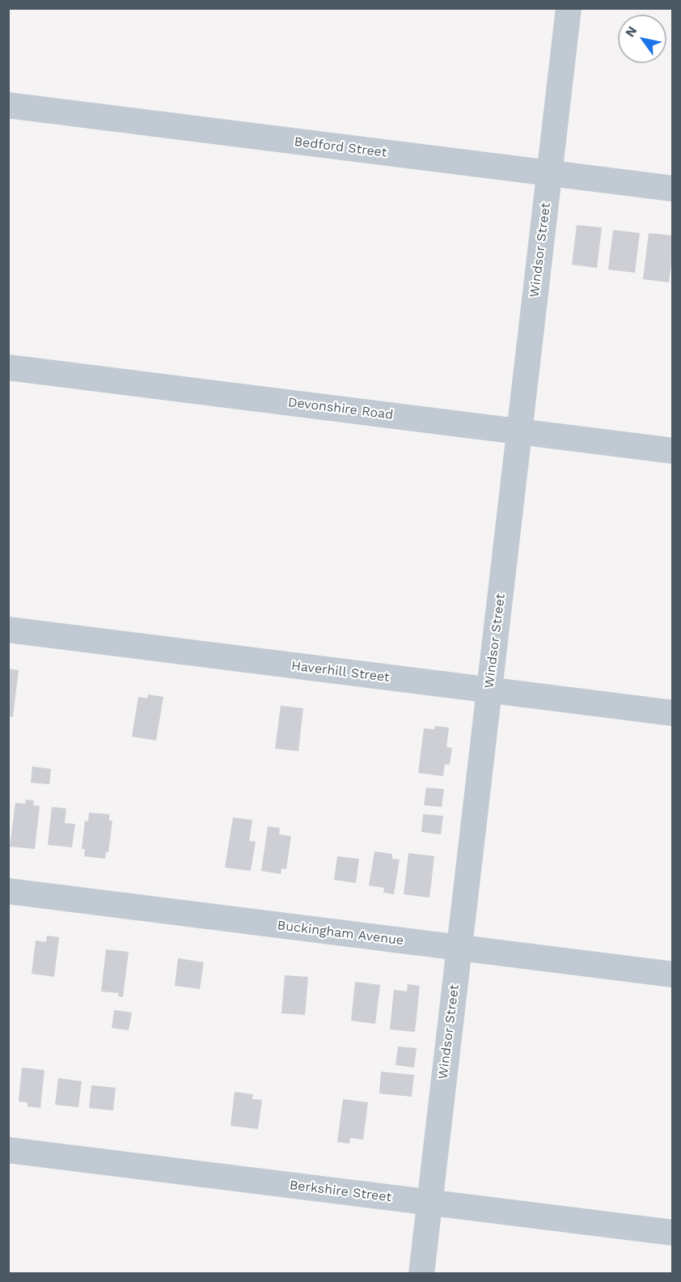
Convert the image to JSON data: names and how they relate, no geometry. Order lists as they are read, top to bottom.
{
  "streets": {
    "street": [
      "Bedford Street",
      "Windsor Street",
      "Devonshire Road",
      "Haverhill Street",
      "Buckingham Avenue",
      "Berkshire Street"
    ]
  },
  "crossings": [
    ["Bedford Street", "Windsor Street"],
    ["Windsor Street", "Devonshire Road"],
    ["Windsor Street", "Haverhill Street"],
    ["Windsor Street", "Buckingham Avenue"],
    ["Windsor Street", "Berkshire Street"]
  ],
  "north": "top left"
}
